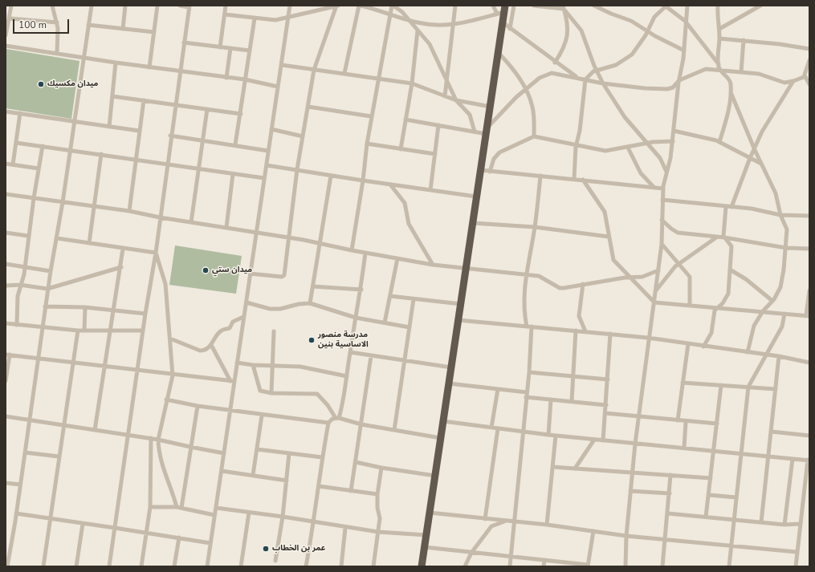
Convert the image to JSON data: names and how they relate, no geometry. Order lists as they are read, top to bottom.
{
  "places": [
    "ميدان مكسيك",
    "ميدان ستي",
    "مدرسة منصور الاساسية بنين",
    "عمر بن الخطاب"
  ],
  "scale_bar": "100 m"
}
